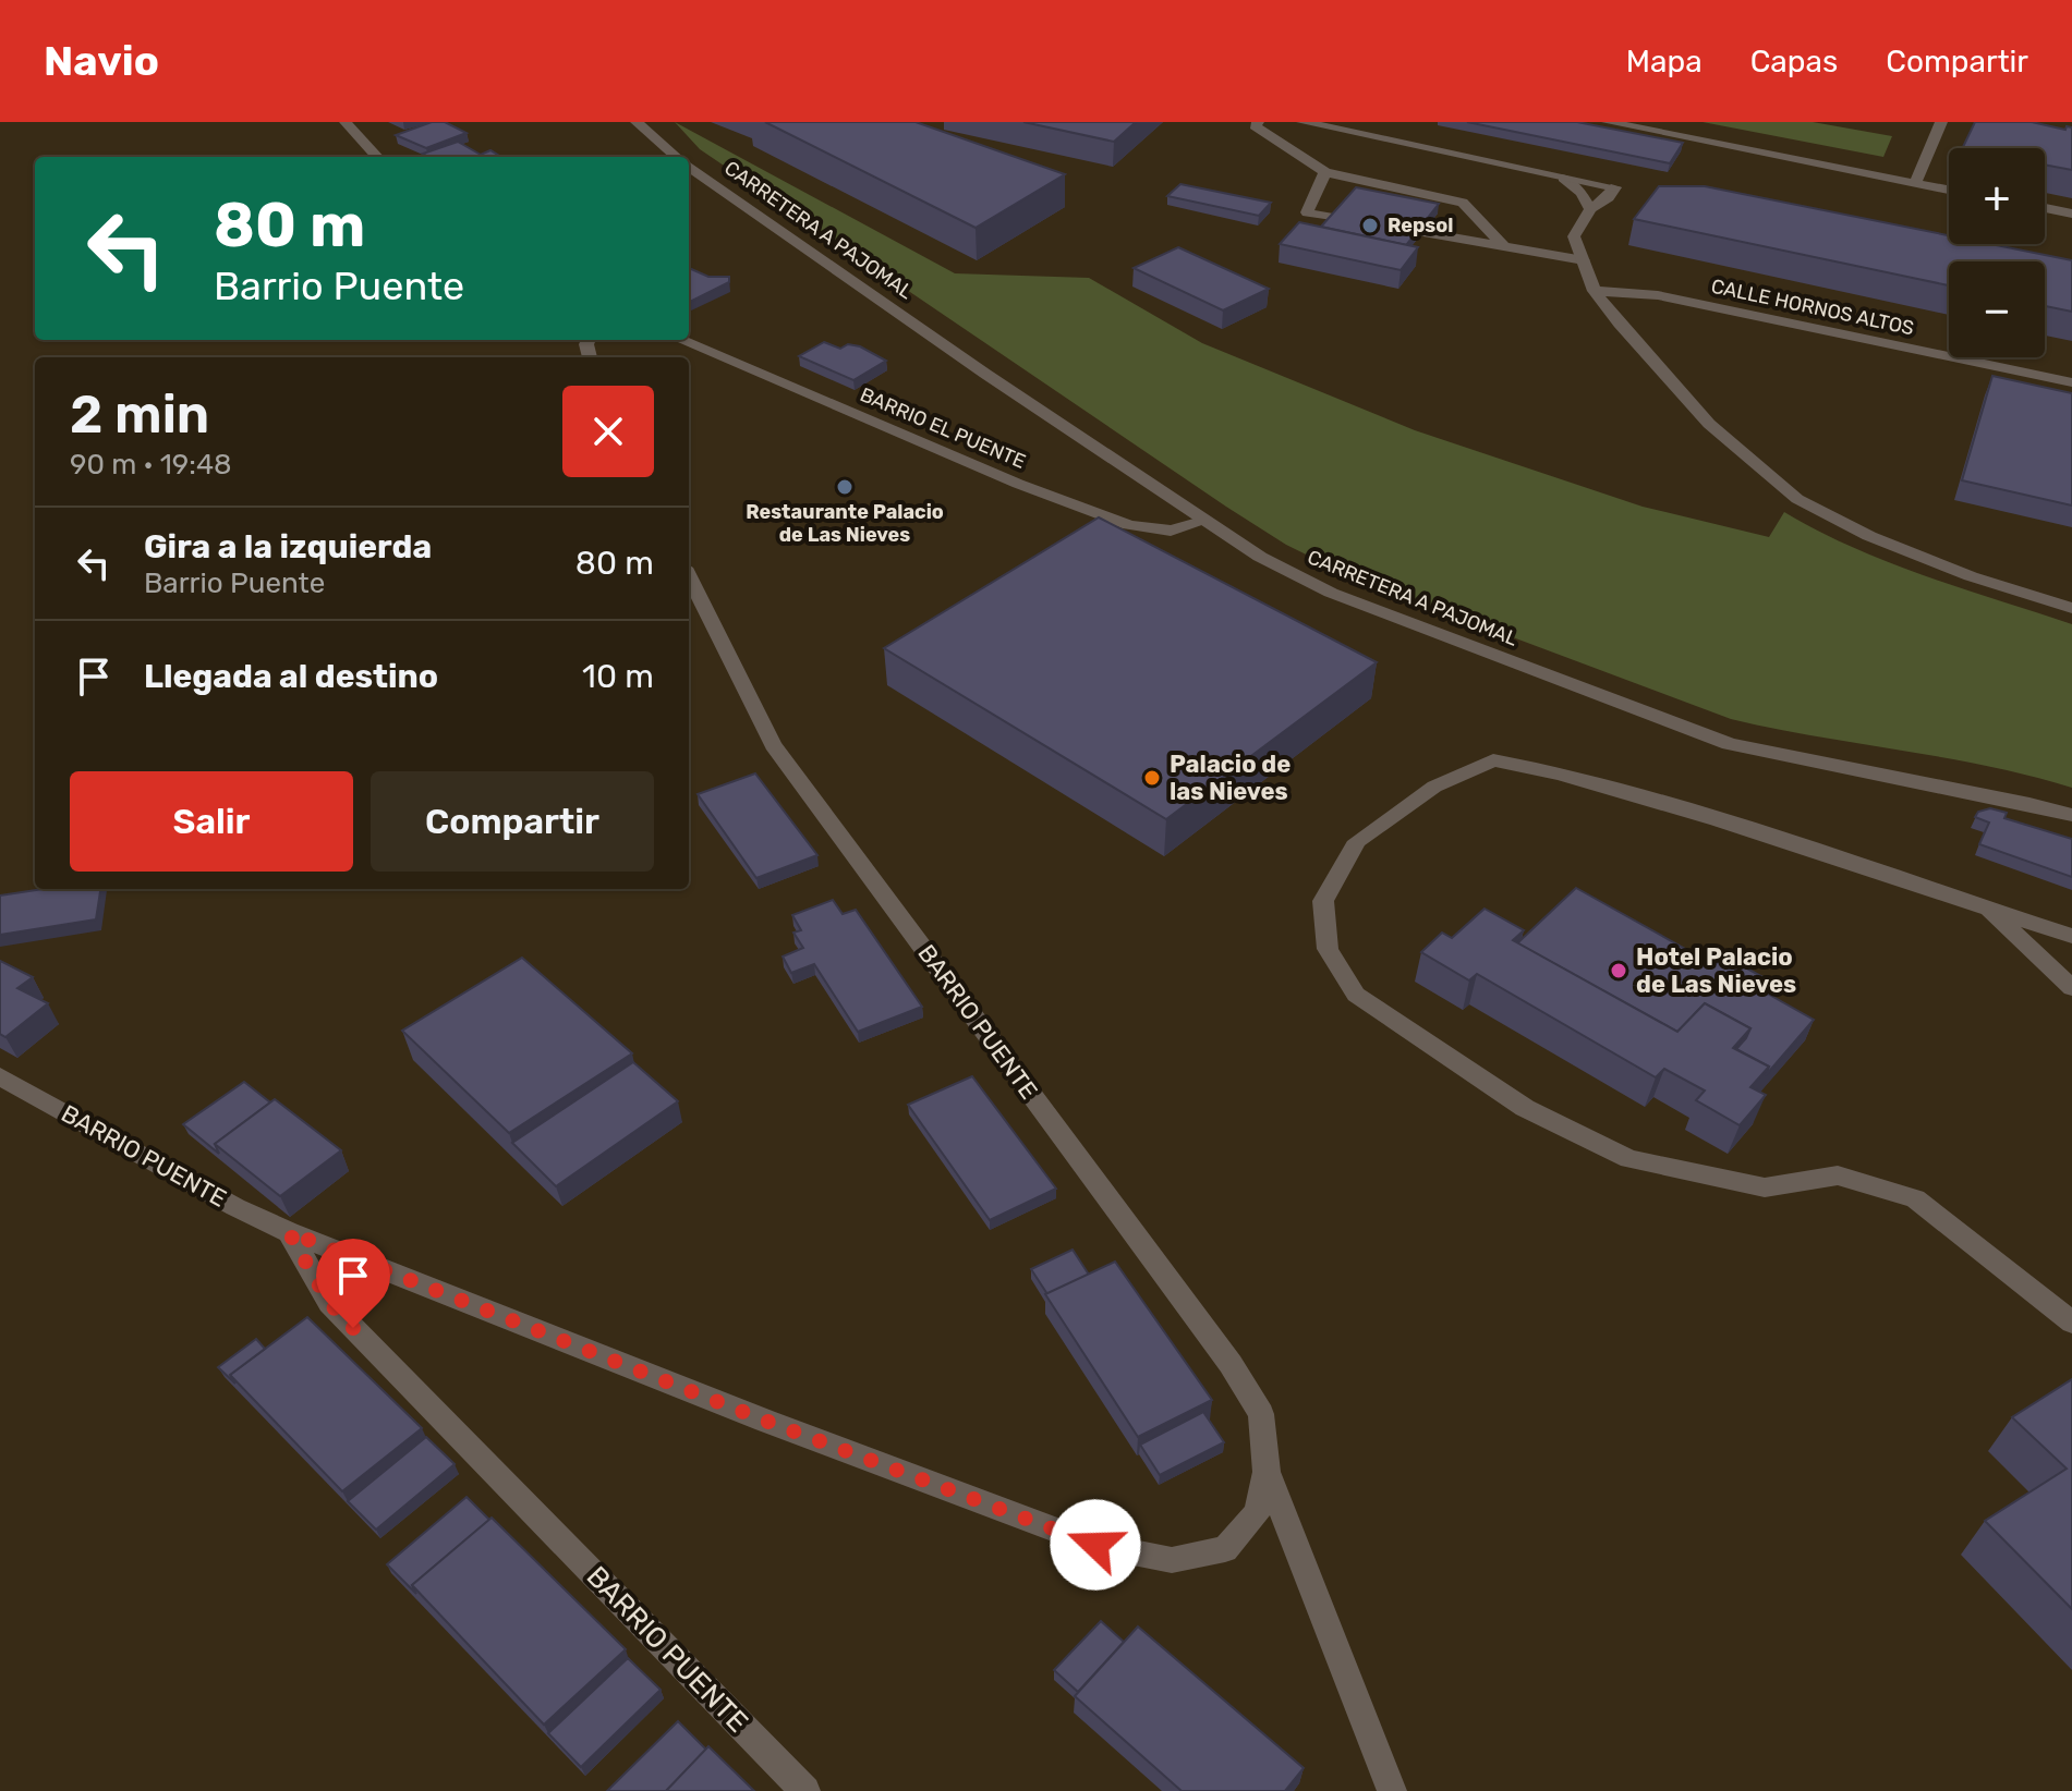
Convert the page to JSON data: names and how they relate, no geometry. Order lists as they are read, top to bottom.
{
  "streets": {
    "street": [
      "CARRETERA A PAJOMAL",
      "CALLE HORNOS ALTOS",
      "BARRIO EL PUENTE",
      "BARRIO PUENTE"
    ]
  },
  "crossings": [
    ["CARRETERA A PAJOMAL", "BARRIO EL PUENTE"]
  ],
  "places": [
    "Repsol",
    "Restaurante Palacio de Las Nieves",
    "Palacio de las Nieves",
    "Hotel Palacio de Las Nieves"
  ],
  "page": {
    "header": "Navio",
    "nav": ["Mapa", "Capas", "Compartir"],
    "map_buttons": ["+", "−"],
    "turn": ["80 m", "Barrio Puente"],
    "heading": ["2 min", "90 m · 19:48"],
    "list": [
      {
        "name": "Gira a la izquierda",
        "note": "Barrio Puente",
        "value": "80 m"
      },
      {
        "name": "Llegada al destino",
        "value": "10 m"
      }
    ],
    "buttons": ["Salir", "Compartir"]
  }
}
